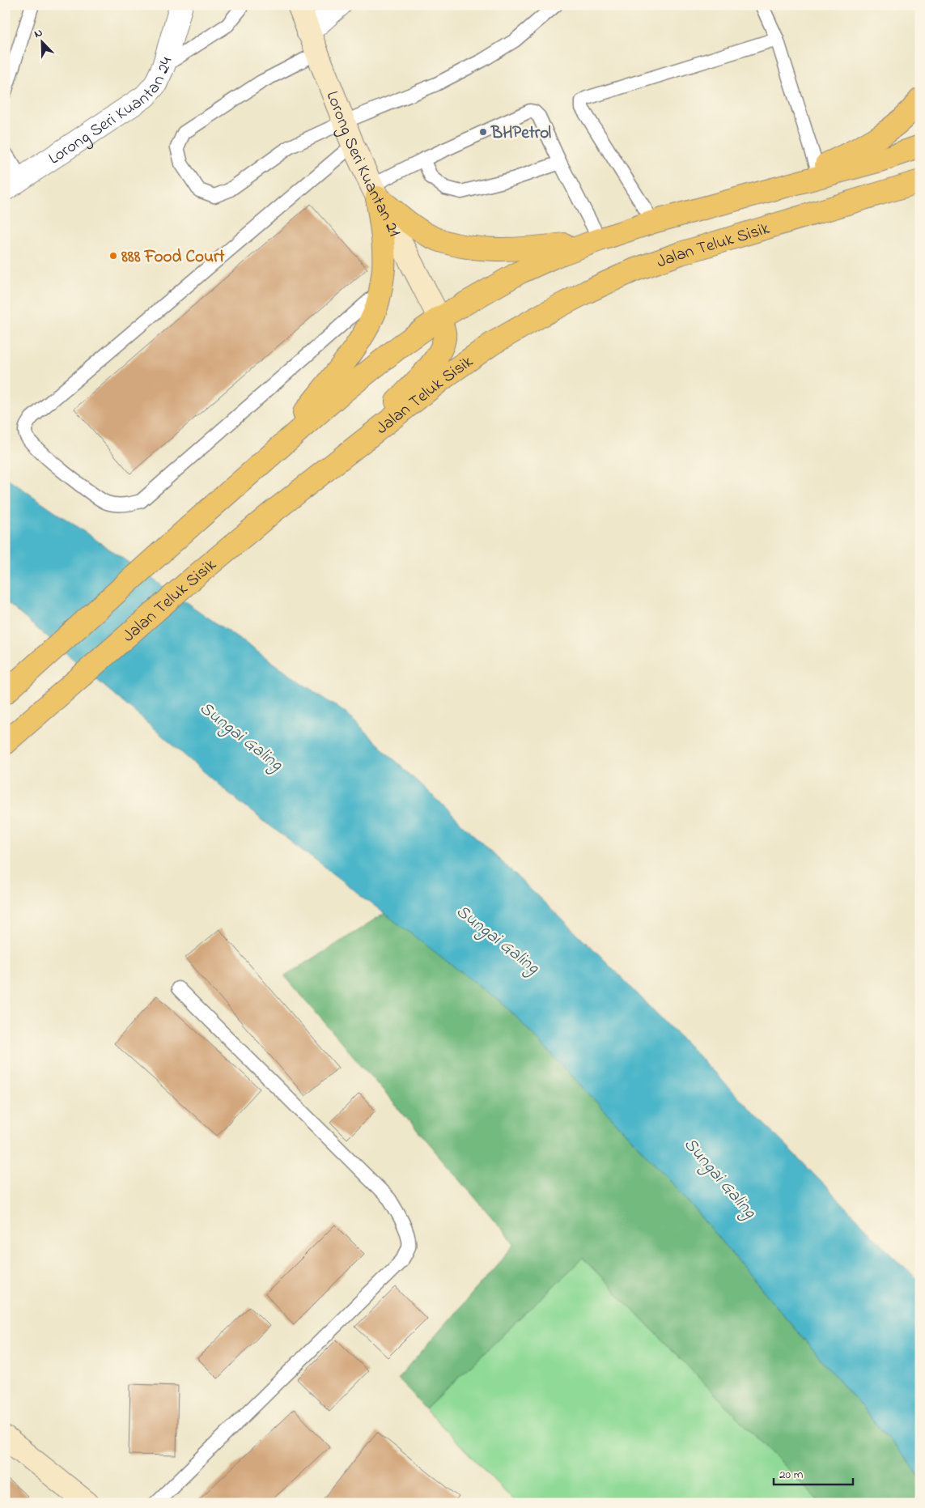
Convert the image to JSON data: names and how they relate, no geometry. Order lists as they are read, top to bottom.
{
  "streets": {
    "main road": ["Jalan Teluk Sisik"],
    "street": ["Lorong Seri Kuantan 24", "Lorong Seri Kuantan 21"]
  },
  "crossings": [
    ["Lorong Seri Kuantan 21", "Jalan Teluk Sisik"]
  ],
  "water": ["Sungai Galing"],
  "places": ["BHPetrol", "888 Food Court"],
  "scale_bar": "20 m",
  "north": "top left"
}
